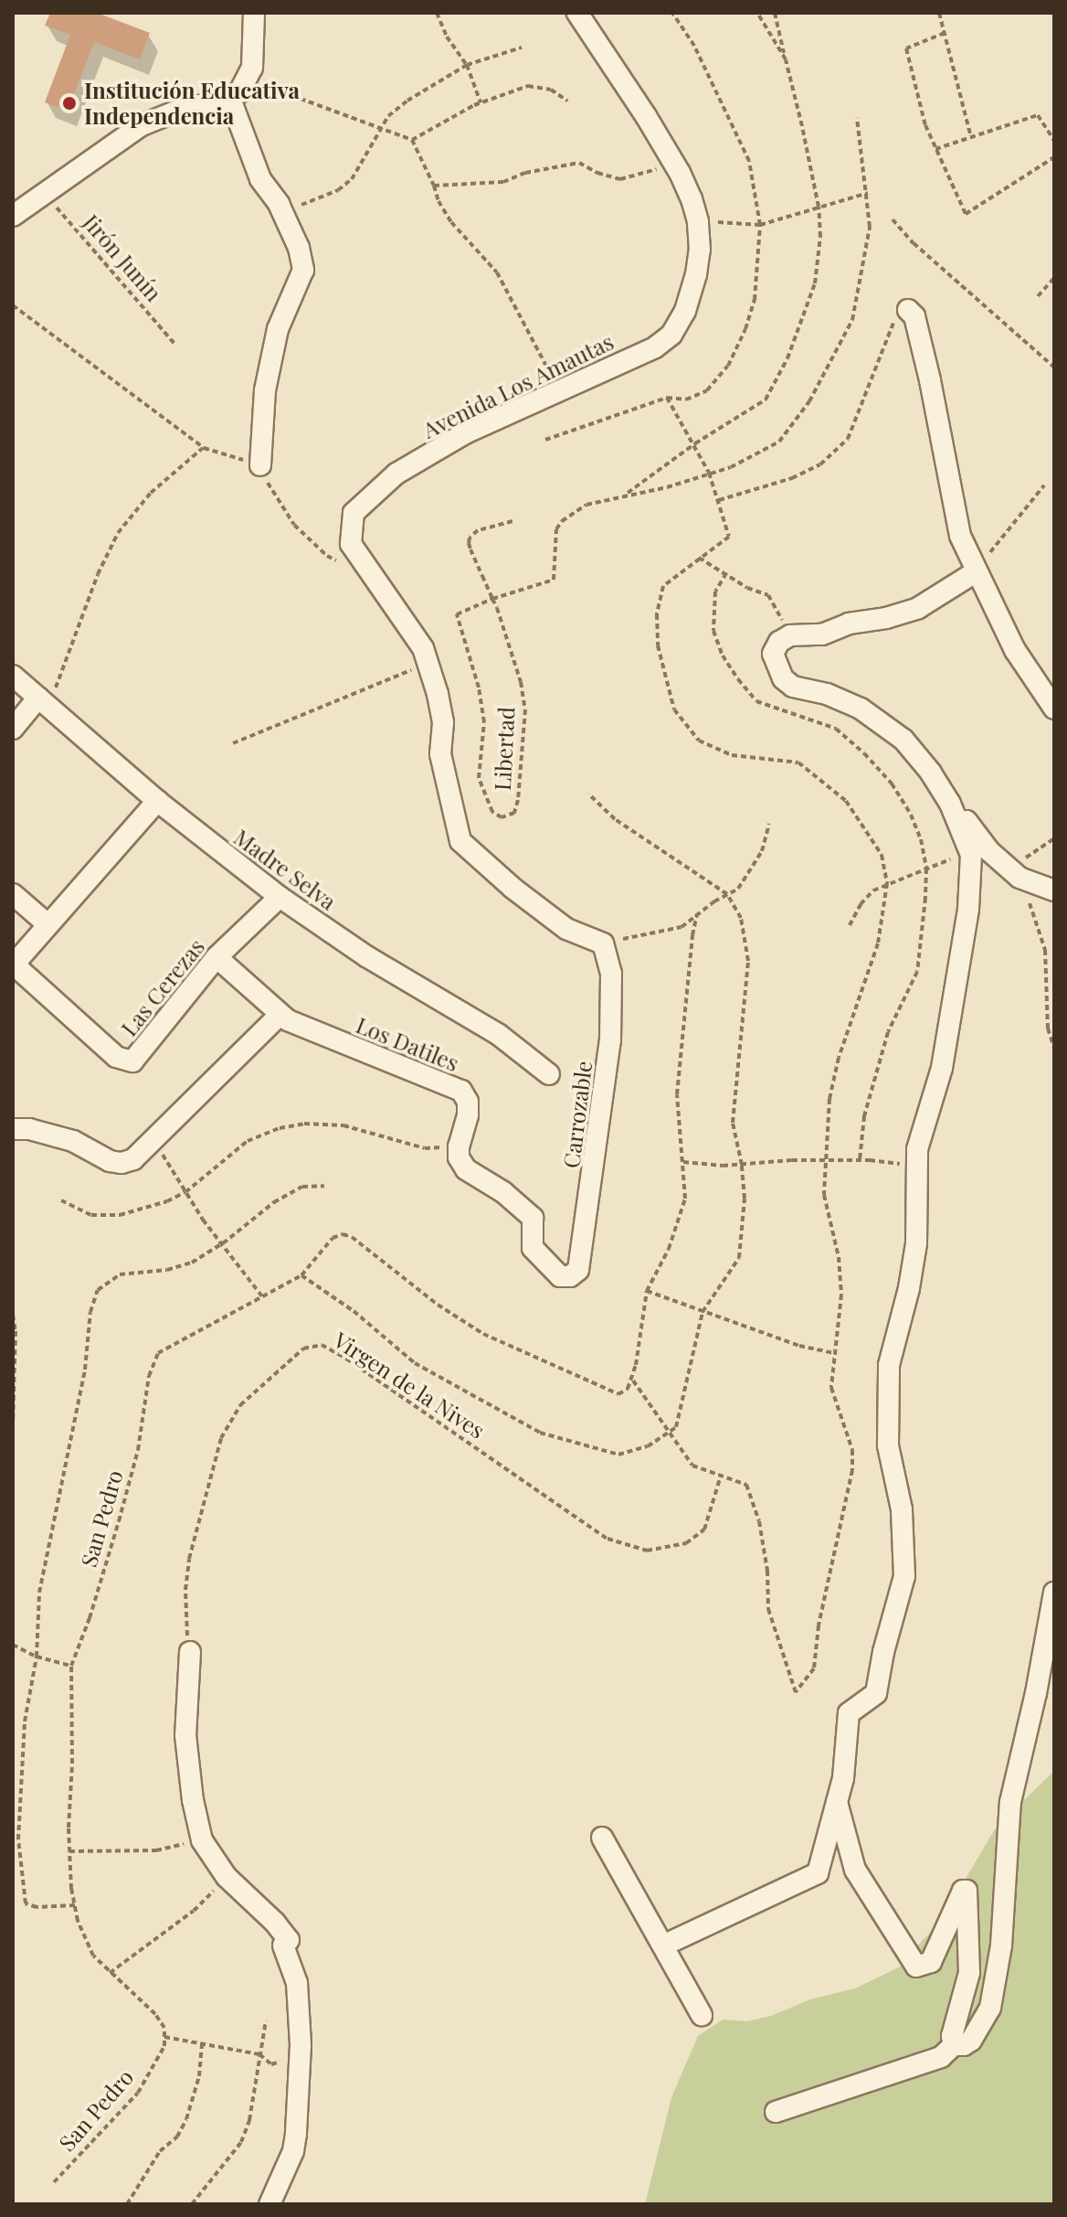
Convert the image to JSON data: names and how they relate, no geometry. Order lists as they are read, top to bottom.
{
  "streets": {
    "street": [
      "Avenida Los Amautas",
      "Madre Selva",
      "Las Cerezas",
      "Los Datiles",
      "Carrozable"
    ],
    "path": [
      "Jirón Junín",
      "Libertad",
      "Virgen de la Nives",
      "San Pedro"
    ]
  },
  "crossings": [
    ["Avenida Los Amautas", "Carrozable"],
    ["Madre Selva", "Las Cerezas"],
    ["Las Cerezas", "Los Datiles"],
    ["Los Datiles", "Carrozable"]
  ],
  "places": ["Institución Educativa Independencia"]
}
